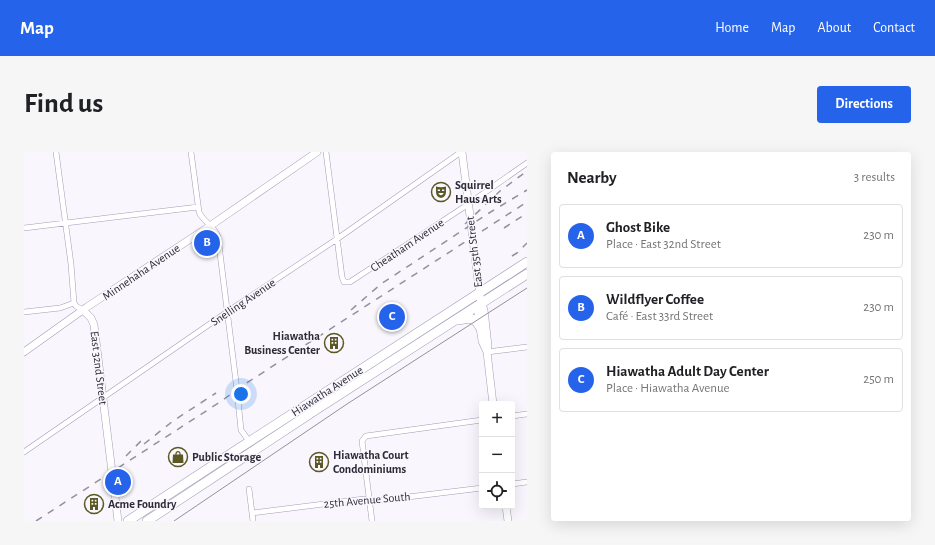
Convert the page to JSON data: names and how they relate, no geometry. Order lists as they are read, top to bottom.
{
  "streets": {
    "highway": ["Hiawatha Avenue"],
    "street": [
      "Cheatham Avenue",
      "East 35th Street",
      "Minnehaha Avenue",
      "Snelling Avenue",
      "East 32nd Street",
      "25th Avenue South"
    ]
  },
  "crossings": [
    ["Cheatham Avenue", "East 35th Street"],
    ["Cheatham Avenue", "Snelling Avenue"],
    ["East 35th Street", "Snelling Avenue"],
    ["East 35th Street", "Hiawatha Avenue"],
    ["Minnehaha Avenue", "East 32nd Street"],
    ["Snelling Avenue", "East 32nd Street"]
  ],
  "places": {
    "theatre": ["Squirrel Haus Arts"],
    "building": ["Hiawatha Business Center", "Hiawatha Court Condominiums", "Acme Foundry"],
    "shop": ["Public Storage"]
  },
  "page": {
    "header": "Map",
    "nav": [
      "Home",
      "Map",
      "About",
      "Contact"
    ],
    "buttons": "Directions",
    "title": "Find us",
    "heading": ["Nearby", "3 results"],
    "list": [
      {
        "mark": "A",
        "name": "Ghost Bike",
        "note": "Place · East 32nd Street",
        "value": "230 m"
      },
      {
        "mark": "B",
        "name": "Wildflyer Coffee",
        "note": "Café · East 33rd Street",
        "value": "230 m"
      },
      {
        "mark": "C",
        "name": "Hiawatha Adult Day Center",
        "note": "Place · Hiawatha Avenue",
        "value": "250 m"
      }
    ],
    "pins": ["B", "C", "A"],
    "map_buttons": ["+", "−"]
  }
}
